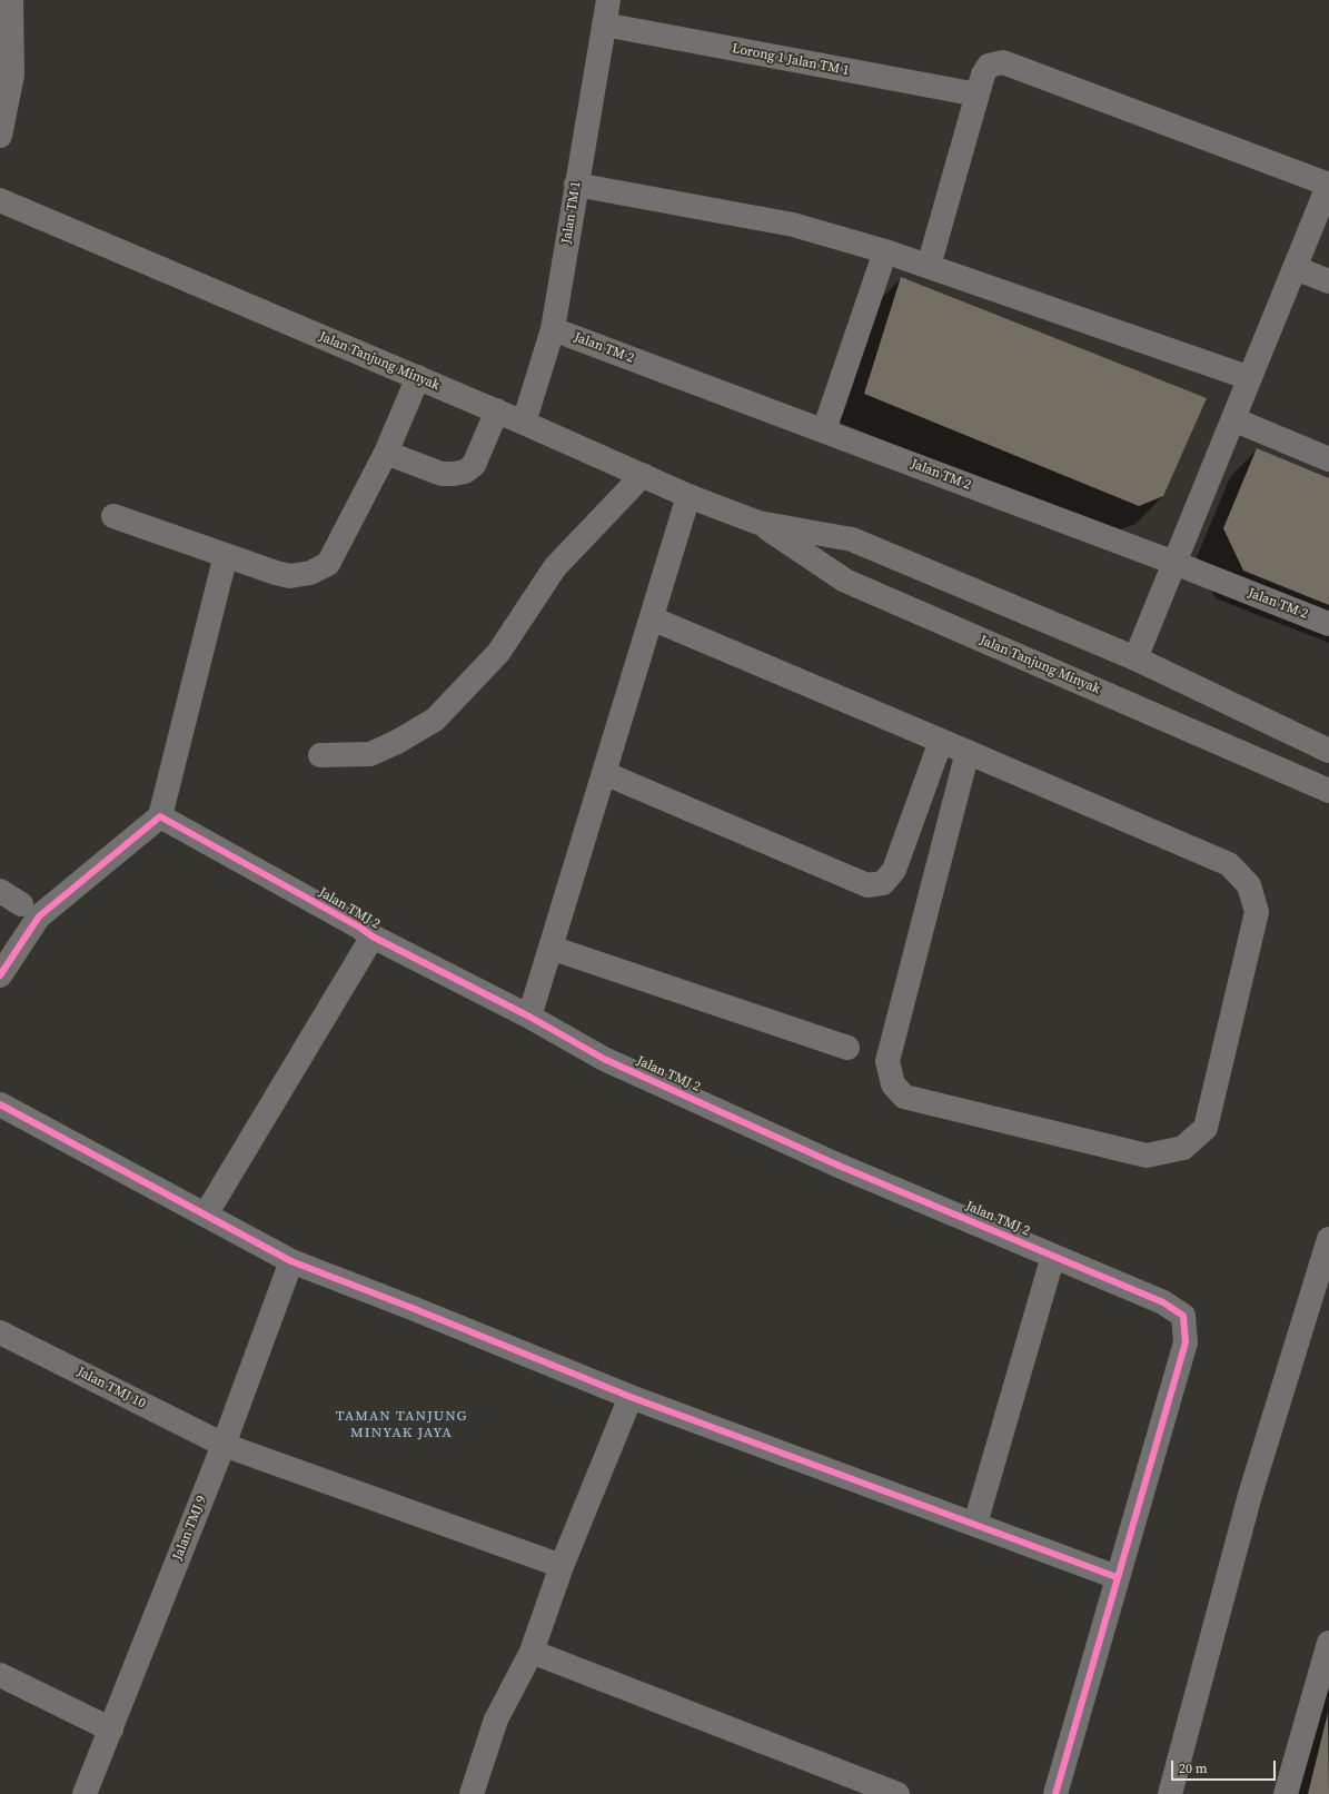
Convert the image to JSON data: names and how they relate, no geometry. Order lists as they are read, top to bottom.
{
  "streets": {
    "main road": ["Jalan Tanjung Minyak"],
    "street": [
      "Lorong 1 Jalan TM 1",
      "Jalan TM 1",
      "Jalan TM 2",
      "Jalan TMJ 2",
      "Jalan TMJ 10",
      "Jalan TMJ 9"
    ]
  },
  "crossings": [
    ["Lorong 1 Jalan TM 1", "Jalan TM 1"],
    ["Jalan TM 1", "Jalan TM 2"],
    ["Jalan TM 1", "Jalan Tanjung Minyak"],
    ["Jalan TMJ 10", "Jalan TMJ 9"]
  ],
  "districts": ["TAMAN TANJUNG MINYAK JAYA"],
  "scale_bar": "20 m"
}
